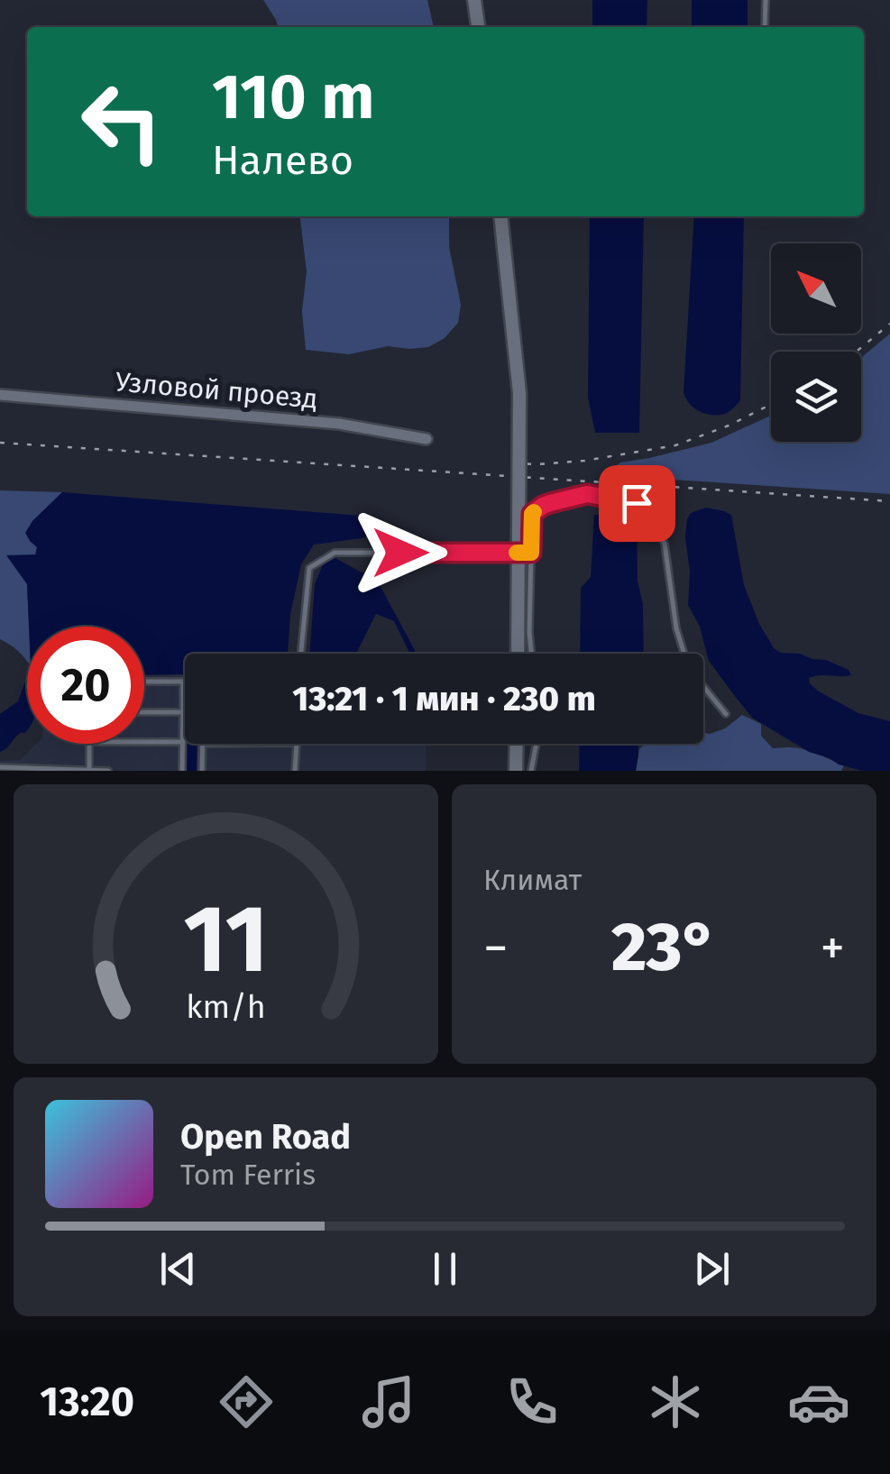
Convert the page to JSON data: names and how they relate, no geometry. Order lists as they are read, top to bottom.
{
  "streets": {
    "street": ["Узловой проезд"]
  },
  "north": "top left",
  "page": {
    "turn": ["110 m", "Налево"],
    "limit": "20",
    "trip": "13:21 · 1 мин · 230 m",
    "tile": "Климат",
    "heat": ["−", "23°", "+"],
    "song": ["Open Road", "Tom Ferris"],
    "tabs": "13:20",
    "gauge": ["11", "km/h"]
  }
}
